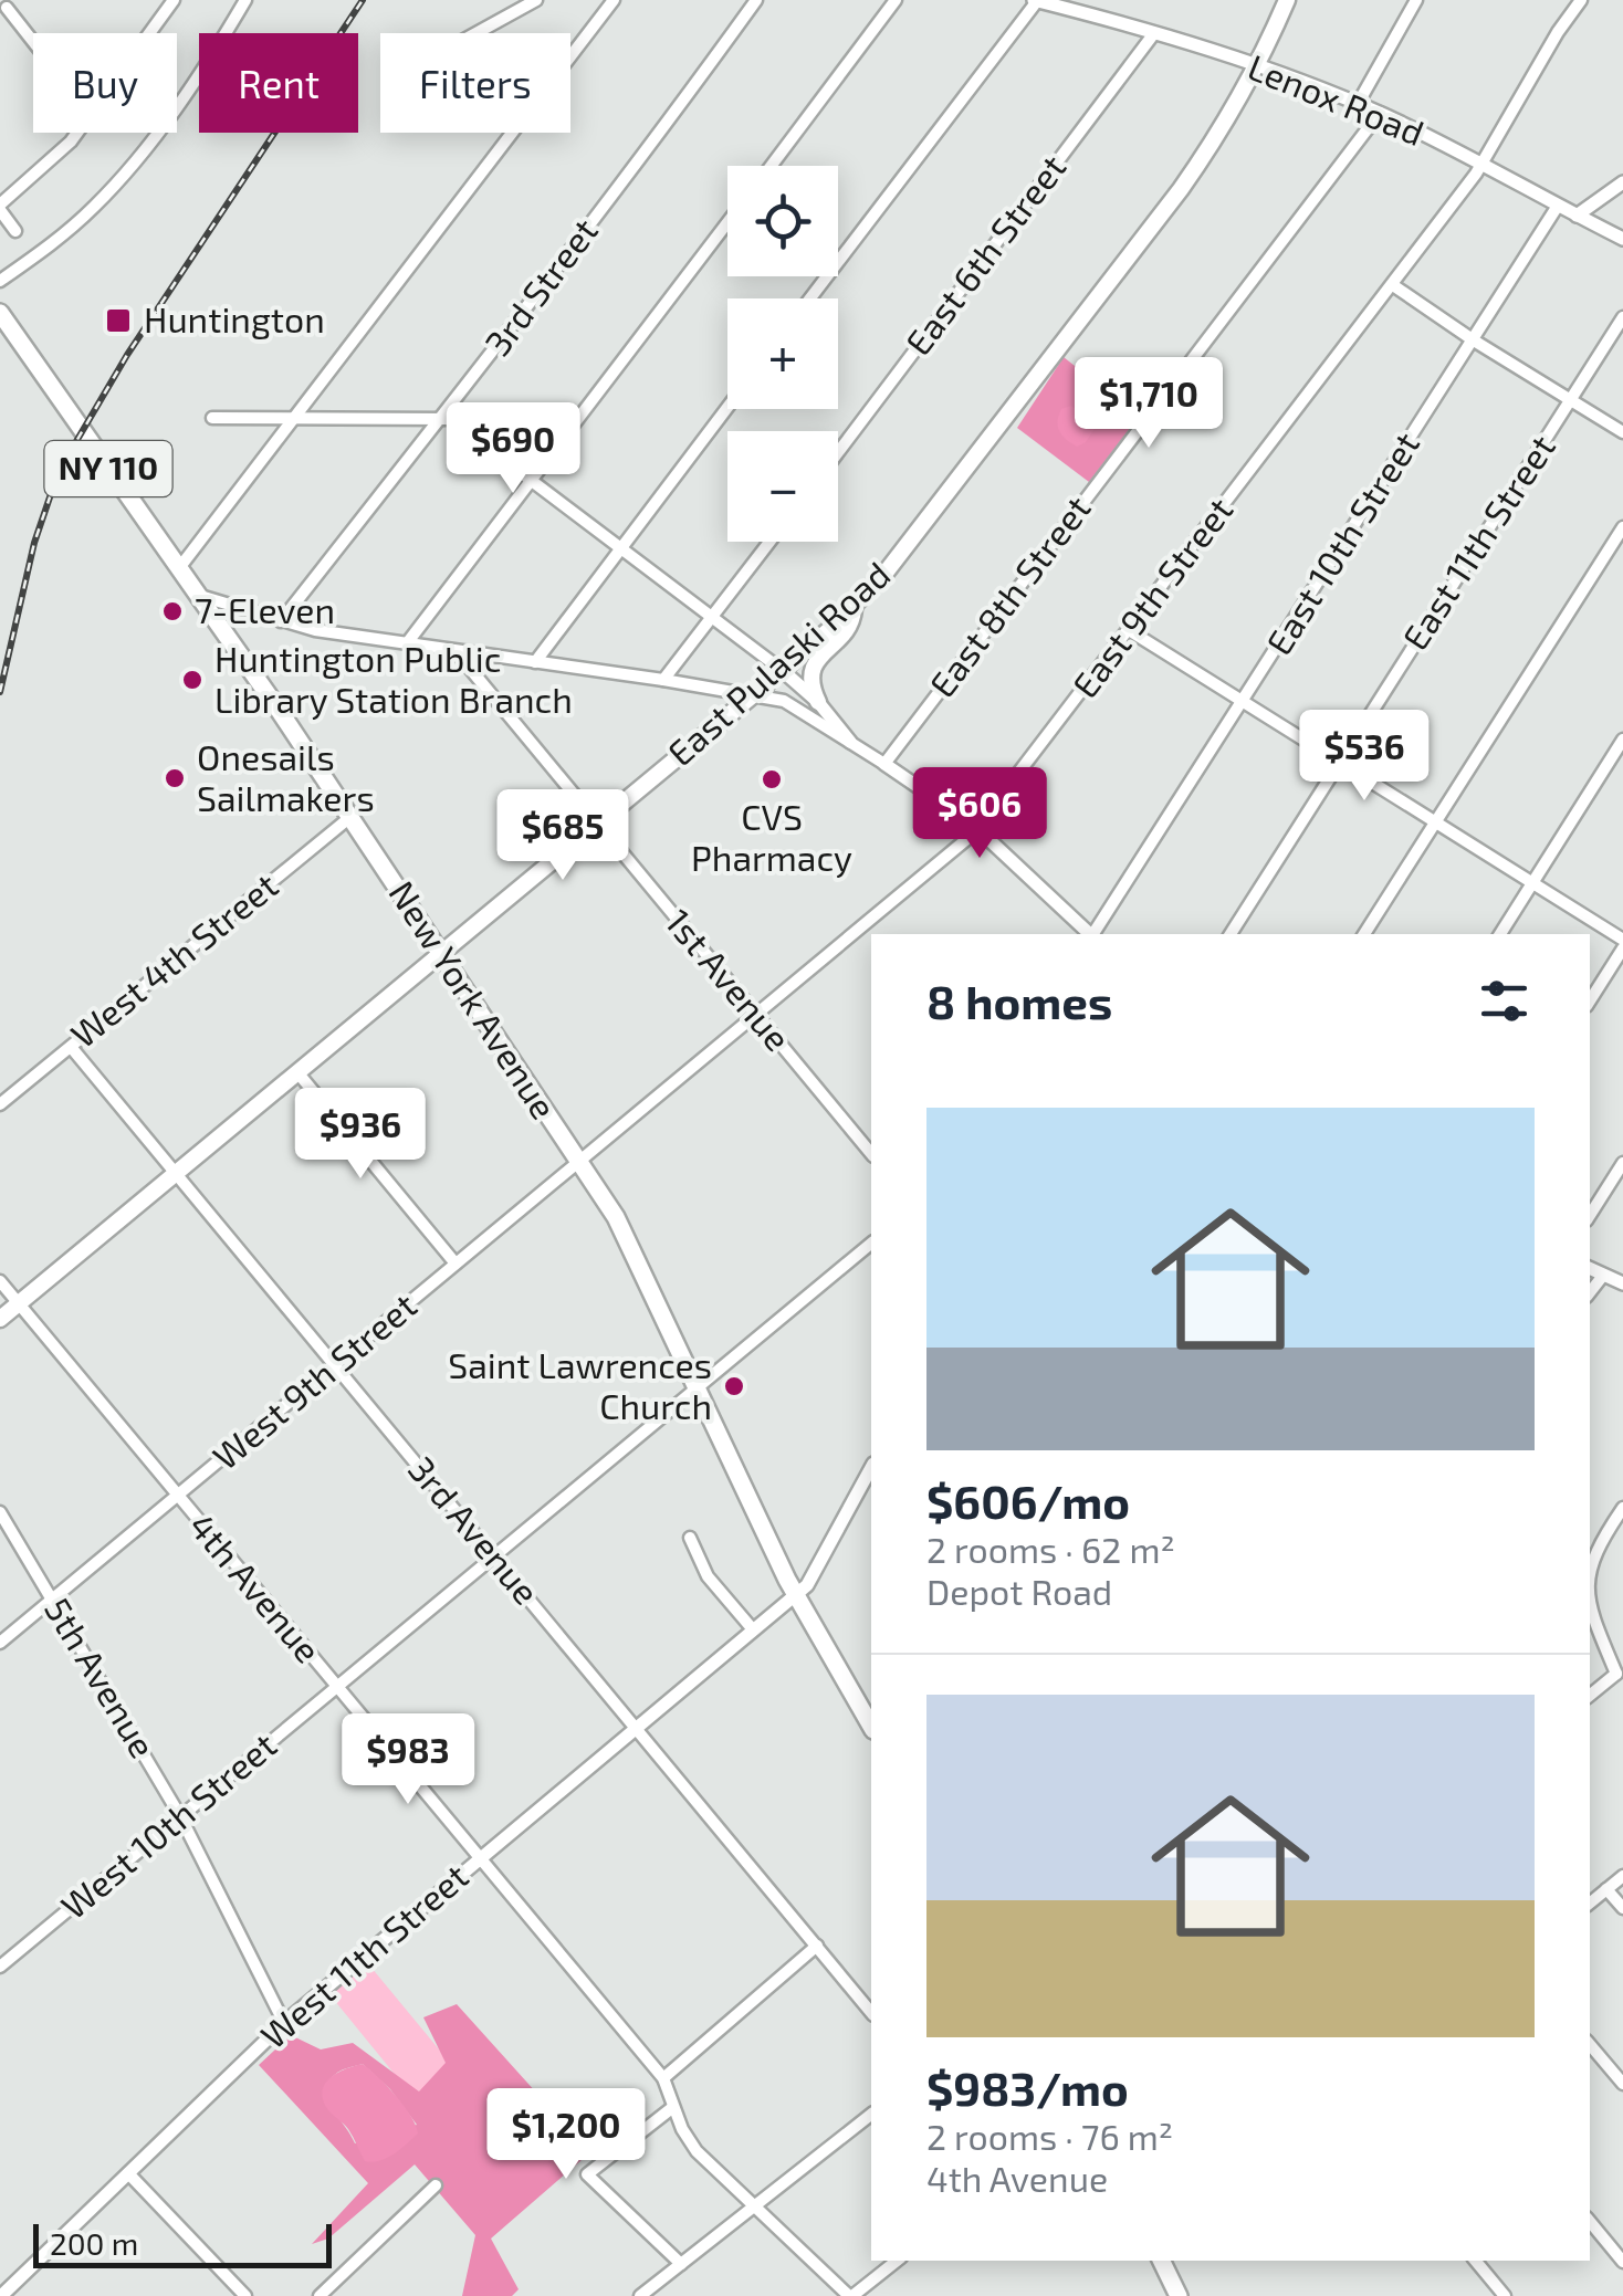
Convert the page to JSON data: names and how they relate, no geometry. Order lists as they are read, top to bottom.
{
  "streets": {
    "main road": ["NY 110", "East Pulaski Road", "New York Avenue"],
    "street": [
      "Lenox Road",
      "East 6th Street",
      "3rd Street",
      "East 11th Street",
      "East 10th Street",
      "East 8th Street",
      "East 9th Street",
      "West 4th Street",
      "1st Avenue",
      "West 9th Street",
      "3rd Avenue",
      "4th Avenue",
      "5th Avenue",
      "West 10th Street",
      "West 11th Street"
    ]
  },
  "crossings": [
    ["Lenox Road", "East 6th Street"],
    ["Lenox Road", "East 10th Street"],
    ["Lenox Road", "East 8th Street"],
    ["Lenox Road", "East 9th Street"],
    ["Lenox Road", "East Pulaski Road"],
    ["East 9th Street", "1st Avenue"],
    ["East 9th Street", "New York Avenue"],
    ["East 9th Street", "West 9th Street"],
    ["East Pulaski Road", "1st Avenue"],
    ["East Pulaski Road", "New York Avenue"],
    ["East Pulaski Road", "3rd Avenue"],
    ["East Pulaski Road", "4th Avenue"],
    ["West 4th Street", "New York Avenue"],
    ["West 4th Street", "3rd Avenue"],
    ["New York Avenue", "West 9th Street"],
    ["New York Avenue", "West 10th Street"],
    ["New York Avenue", "West 11th Street"],
    ["West 9th Street", "3rd Avenue"],
    ["West 9th Street", "4th Avenue"],
    ["West 9th Street", "5th Avenue"],
    ["3rd Avenue", "West 10th Street"],
    ["3rd Avenue", "West 11th Street"],
    ["4th Avenue", "West 10th Street"],
    ["4th Avenue", "West 11th Street"],
    ["5th Avenue", "West 10th Street"],
    ["5th Avenue", "West 11th Street"]
  ],
  "places": {
    "transit": ["Huntington"],
    "other": [
      "7-Eleven",
      "Huntington Public Library Station Branch",
      "Onesails Sailmakers",
      "CVS Pharmacy",
      "Saint Lawrences Church"
    ]
  },
  "scale_bar": "200 m",
  "page": {
    "chip": ["Buy", "Rent", "Filters"],
    "map_buttons": ["+", "−"],
    "price": [
      "$1,710",
      "$690",
      "$536",
      "$606",
      "$685",
      "$936",
      "$983",
      "$1,200"
    ],
    "heading": "8 homes",
    "list": [
      {
        "name": "$606/mo",
        "note": "2 rooms · 62 m² · Depot Road"
      },
      {
        "name": "$983/mo",
        "note": "2 rooms · 76 m² · 4th Avenue"
      }
    ],
    "scale": "200 m"
  }
}
